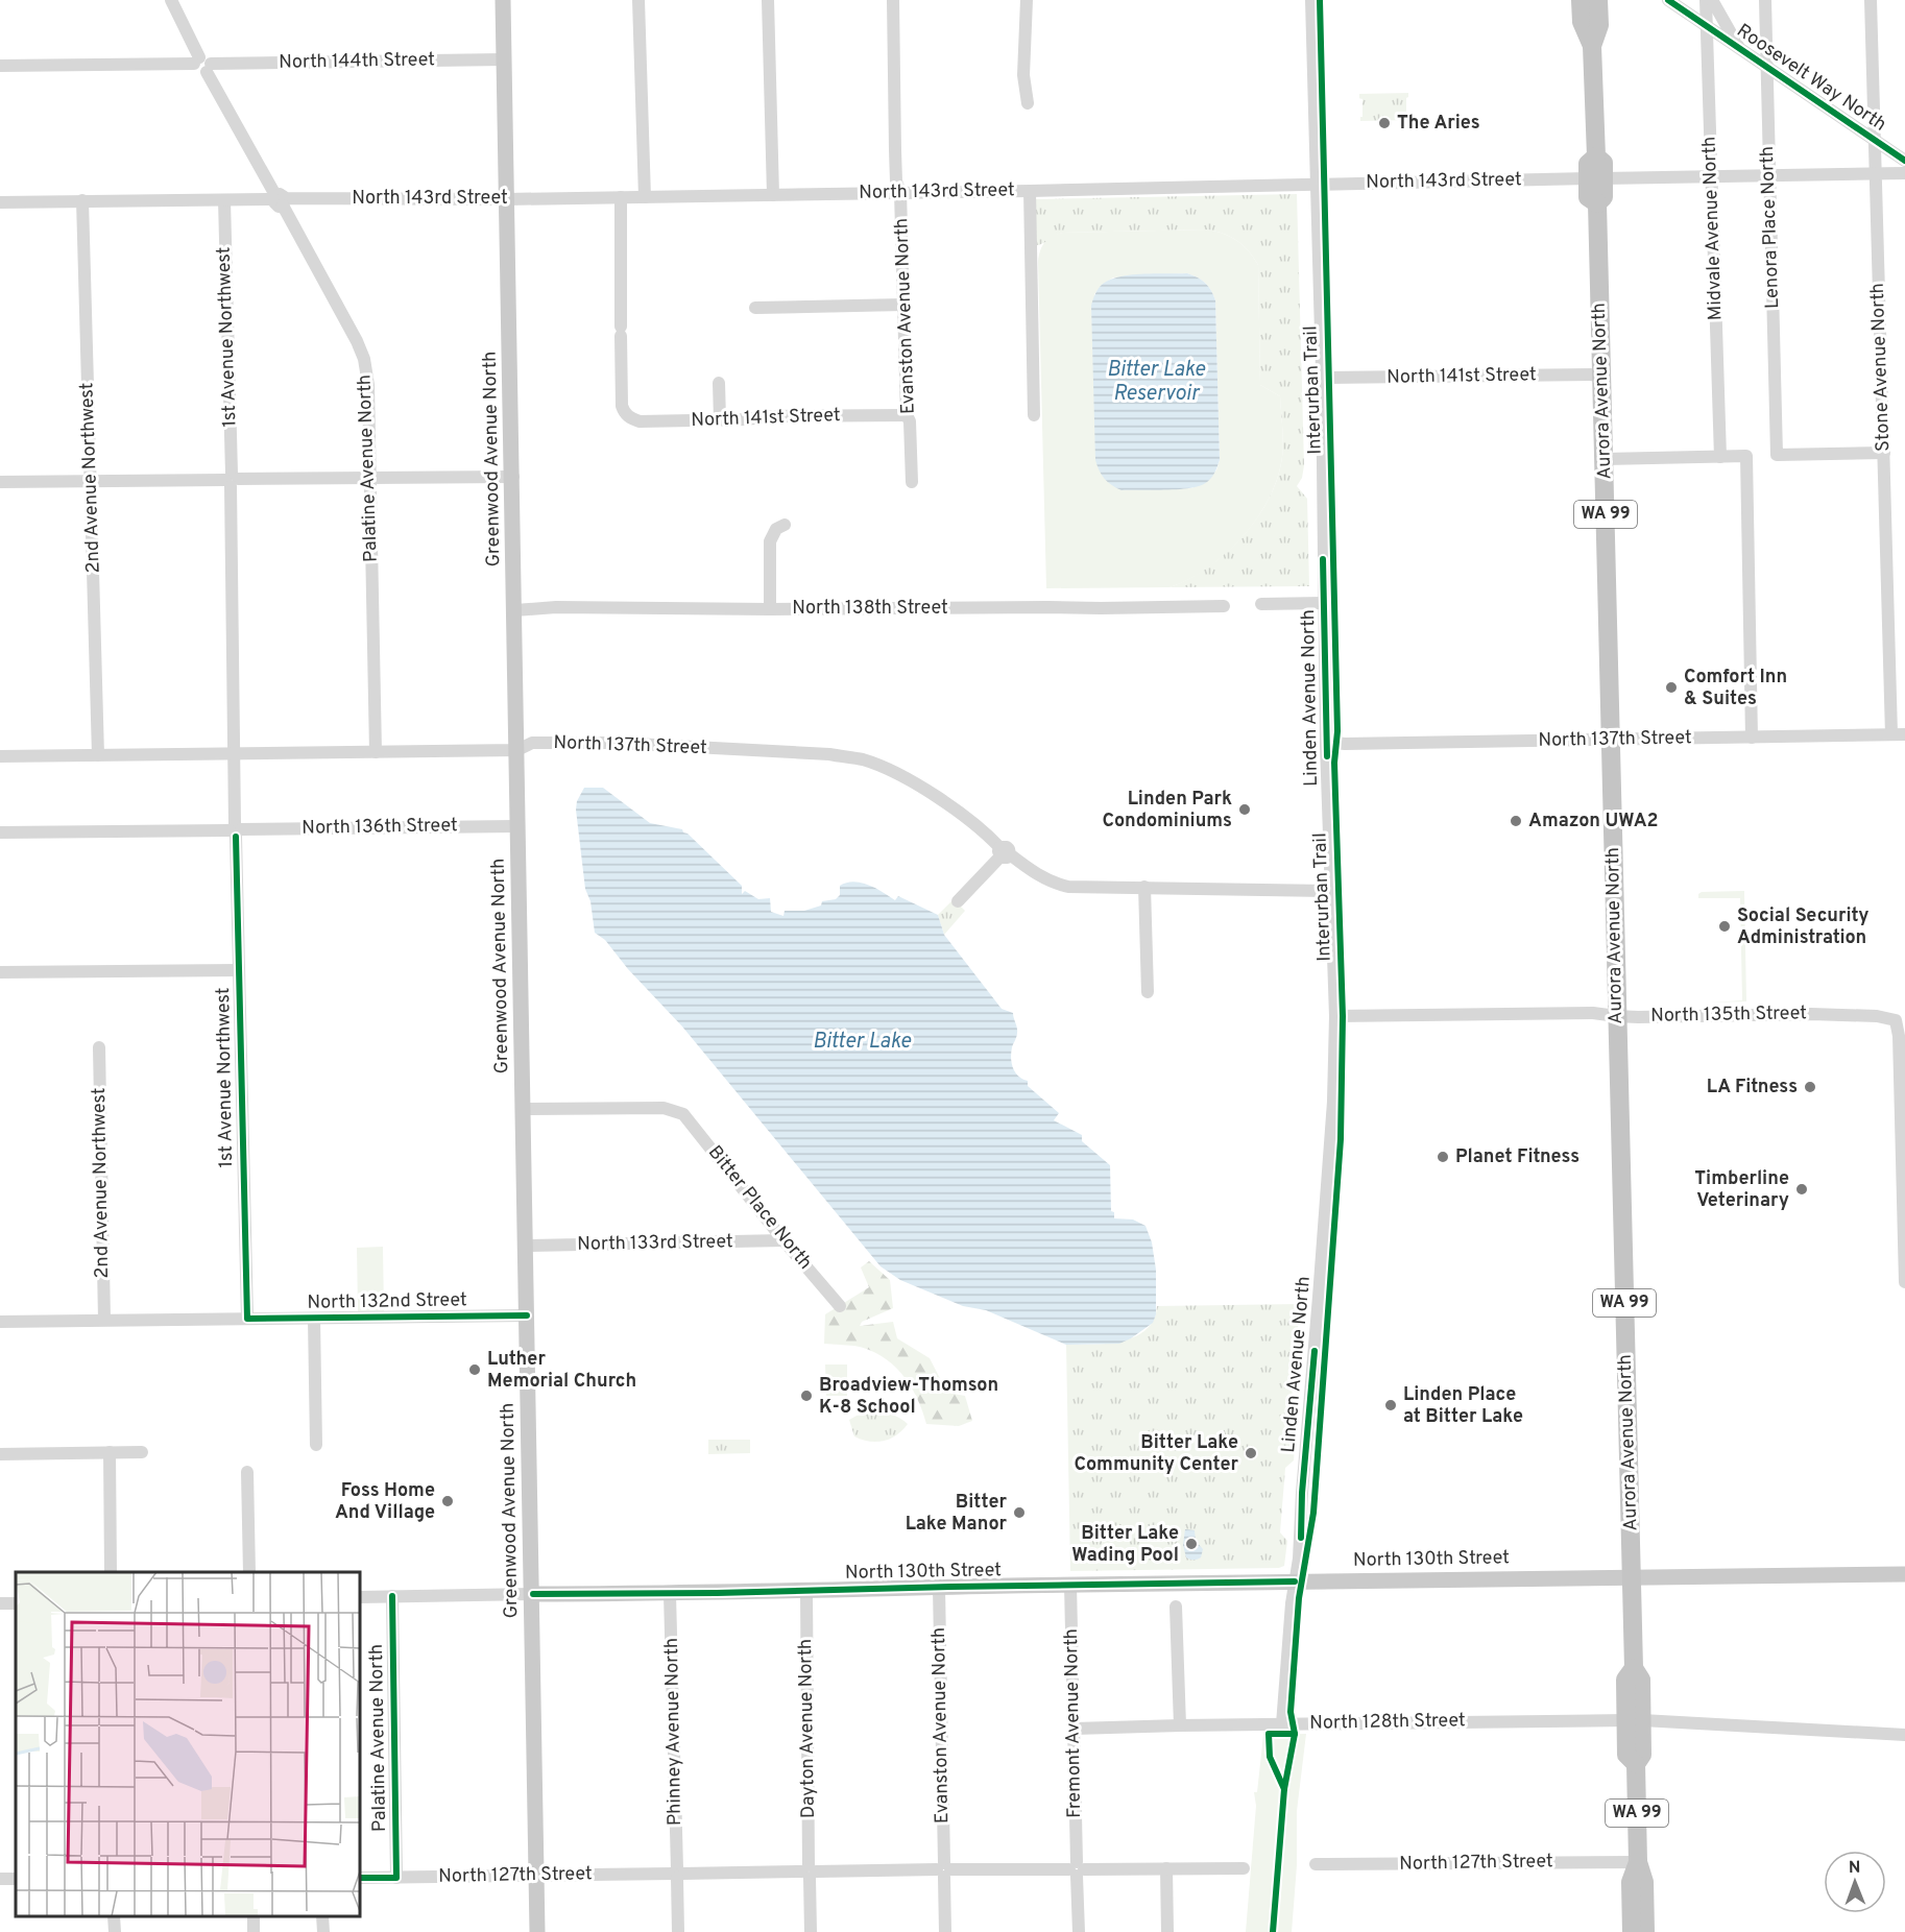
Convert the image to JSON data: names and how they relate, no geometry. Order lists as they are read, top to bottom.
{
  "streets": {
    "highway": ["Aurora Avenue North", "WA 99"],
    "main road": ["Greenwood Avenue North", "North 130th Street"],
    "street": [
      "North 144th Street",
      "Roosevelt Way North",
      "North 143rd Street",
      "Lenora Place North",
      "Midvale Avenue North",
      "Evanston Avenue North",
      "1st Avenue Northwest",
      "Stone Avenue North",
      "North 141st Street",
      "Palatine Avenue North",
      "2nd Avenue Northwest",
      "North 138th Street",
      "Linden Avenue North",
      "North 137th Street",
      "North 136th Street",
      "North 135th Street",
      "Bitter Place North",
      "North 133rd Street",
      "North 132nd Street",
      "North 128th Street",
      "Fremont Avenue North",
      "Dayton Avenue North",
      "Phinney Avenue North",
      "North 127th Street"
    ],
    "cycle path": ["Interurban Trail"]
  },
  "crossings": [
    ["North 144th Street", "Greenwood Avenue North"],
    ["Roosevelt Way North", "Lenora Place North"],
    ["Roosevelt Way North", "Midvale Avenue North"],
    ["Roosevelt Way North", "Stone Avenue North"],
    ["North 143rd Street", "Lenora Place North"],
    ["North 143rd Street", "Midvale Avenue North"],
    ["North 143rd Street", "Evanston Avenue North"],
    ["North 143rd Street", "1st Avenue Northwest"],
    ["North 143rd Street", "Stone Avenue North"],
    ["North 143rd Street", "North 141st Street"],
    ["North 143rd Street", "Aurora Avenue North"],
    ["North 143rd Street", "Greenwood Avenue North"],
    ["North 143rd Street", "Palatine Avenue North"],
    ["North 143rd Street", "2nd Avenue Northwest"],
    ["North 143rd Street", "Linden Avenue North"],
    ["Lenora Place North", "Stone Avenue North"],
    ["Evanston Avenue North", "North 141st Street"],
    ["Evanston Avenue North", "North 130th Street"],
    ["Evanston Avenue North", "North 127th Street"],
    ["1st Avenue Northwest", "North 137th Street"],
    ["1st Avenue Northwest", "North 136th Street"],
    ["1st Avenue Northwest", "North 132nd Street"],
    ["Stone Avenue North", "North 137th Street"],
    ["North 141st Street", "Aurora Avenue North"],
    ["North 141st Street", "Linden Avenue North"],
    ["Aurora Avenue North", "North 137th Street"],
    ["Aurora Avenue North", "North 135th Street"],
    ["Aurora Avenue North", "North 130th Street"],
    ["Aurora Avenue North", "North 128th Street"],
    ["Aurora Avenue North", "North 127th Street"],
    ["Greenwood Avenue North", "North 138th Street"],
    ["Greenwood Avenue North", "North 137th Street"],
    ["Greenwood Avenue North", "North 136th Street"],
    ["Greenwood Avenue North", "Bitter Place North"],
    ["Greenwood Avenue North", "North 133rd Street"],
    ["Greenwood Avenue North", "North 132nd Street"],
    ["Greenwood Avenue North", "North 130th Street"],
    ["Greenwood Avenue North", "North 127th Street"],
    ["Palatine Avenue North", "North 137th Street"],
    ["Palatine Avenue North", "North 130th Street"],
    ["Palatine Avenue North", "North 127th Street"],
    ["2nd Avenue Northwest", "North 137th Street"],
    ["2nd Avenue Northwest", "North 132nd Street"],
    ["Linden Avenue North", "North 137th Street"],
    ["Linden Avenue North", "North 135th Street"],
    ["Linden Avenue North", "North 130th Street"],
    ["Linden Avenue North", "North 128th Street"],
    ["Bitter Place North", "North 133rd Street"],
    ["North 130th Street", "Fremont Avenue North"],
    ["North 130th Street", "Dayton Avenue North"],
    ["North 130th Street", "Phinney Avenue North"],
    ["North 128th Street", "Fremont Avenue North"],
    ["Fremont Avenue North", "North 127th Street"],
    ["Dayton Avenue North", "North 127th Street"],
    ["Phinney Avenue North", "North 127th Street"]
  ],
  "water": ["Bitter Lake Reservoir", "Bitter Lake"],
  "places": [
    "The Aries",
    "Comfort Inn & Suites",
    "Linden Park Condominiums",
    "Amazon UWA2",
    "Social Security Administration",
    "LA Fitness",
    "Planet Fitness",
    "Timberline Veterinary",
    "Luther Memorial Church",
    "Broadview-Thomson K-8 School",
    "Linden Place at Bitter Lake",
    "Bitter Lake Community Center",
    "Foss Home And Village",
    "Bitter Lake Manor",
    "Bitter Lake Wading Pool"
  ],
  "north": "top"
}
